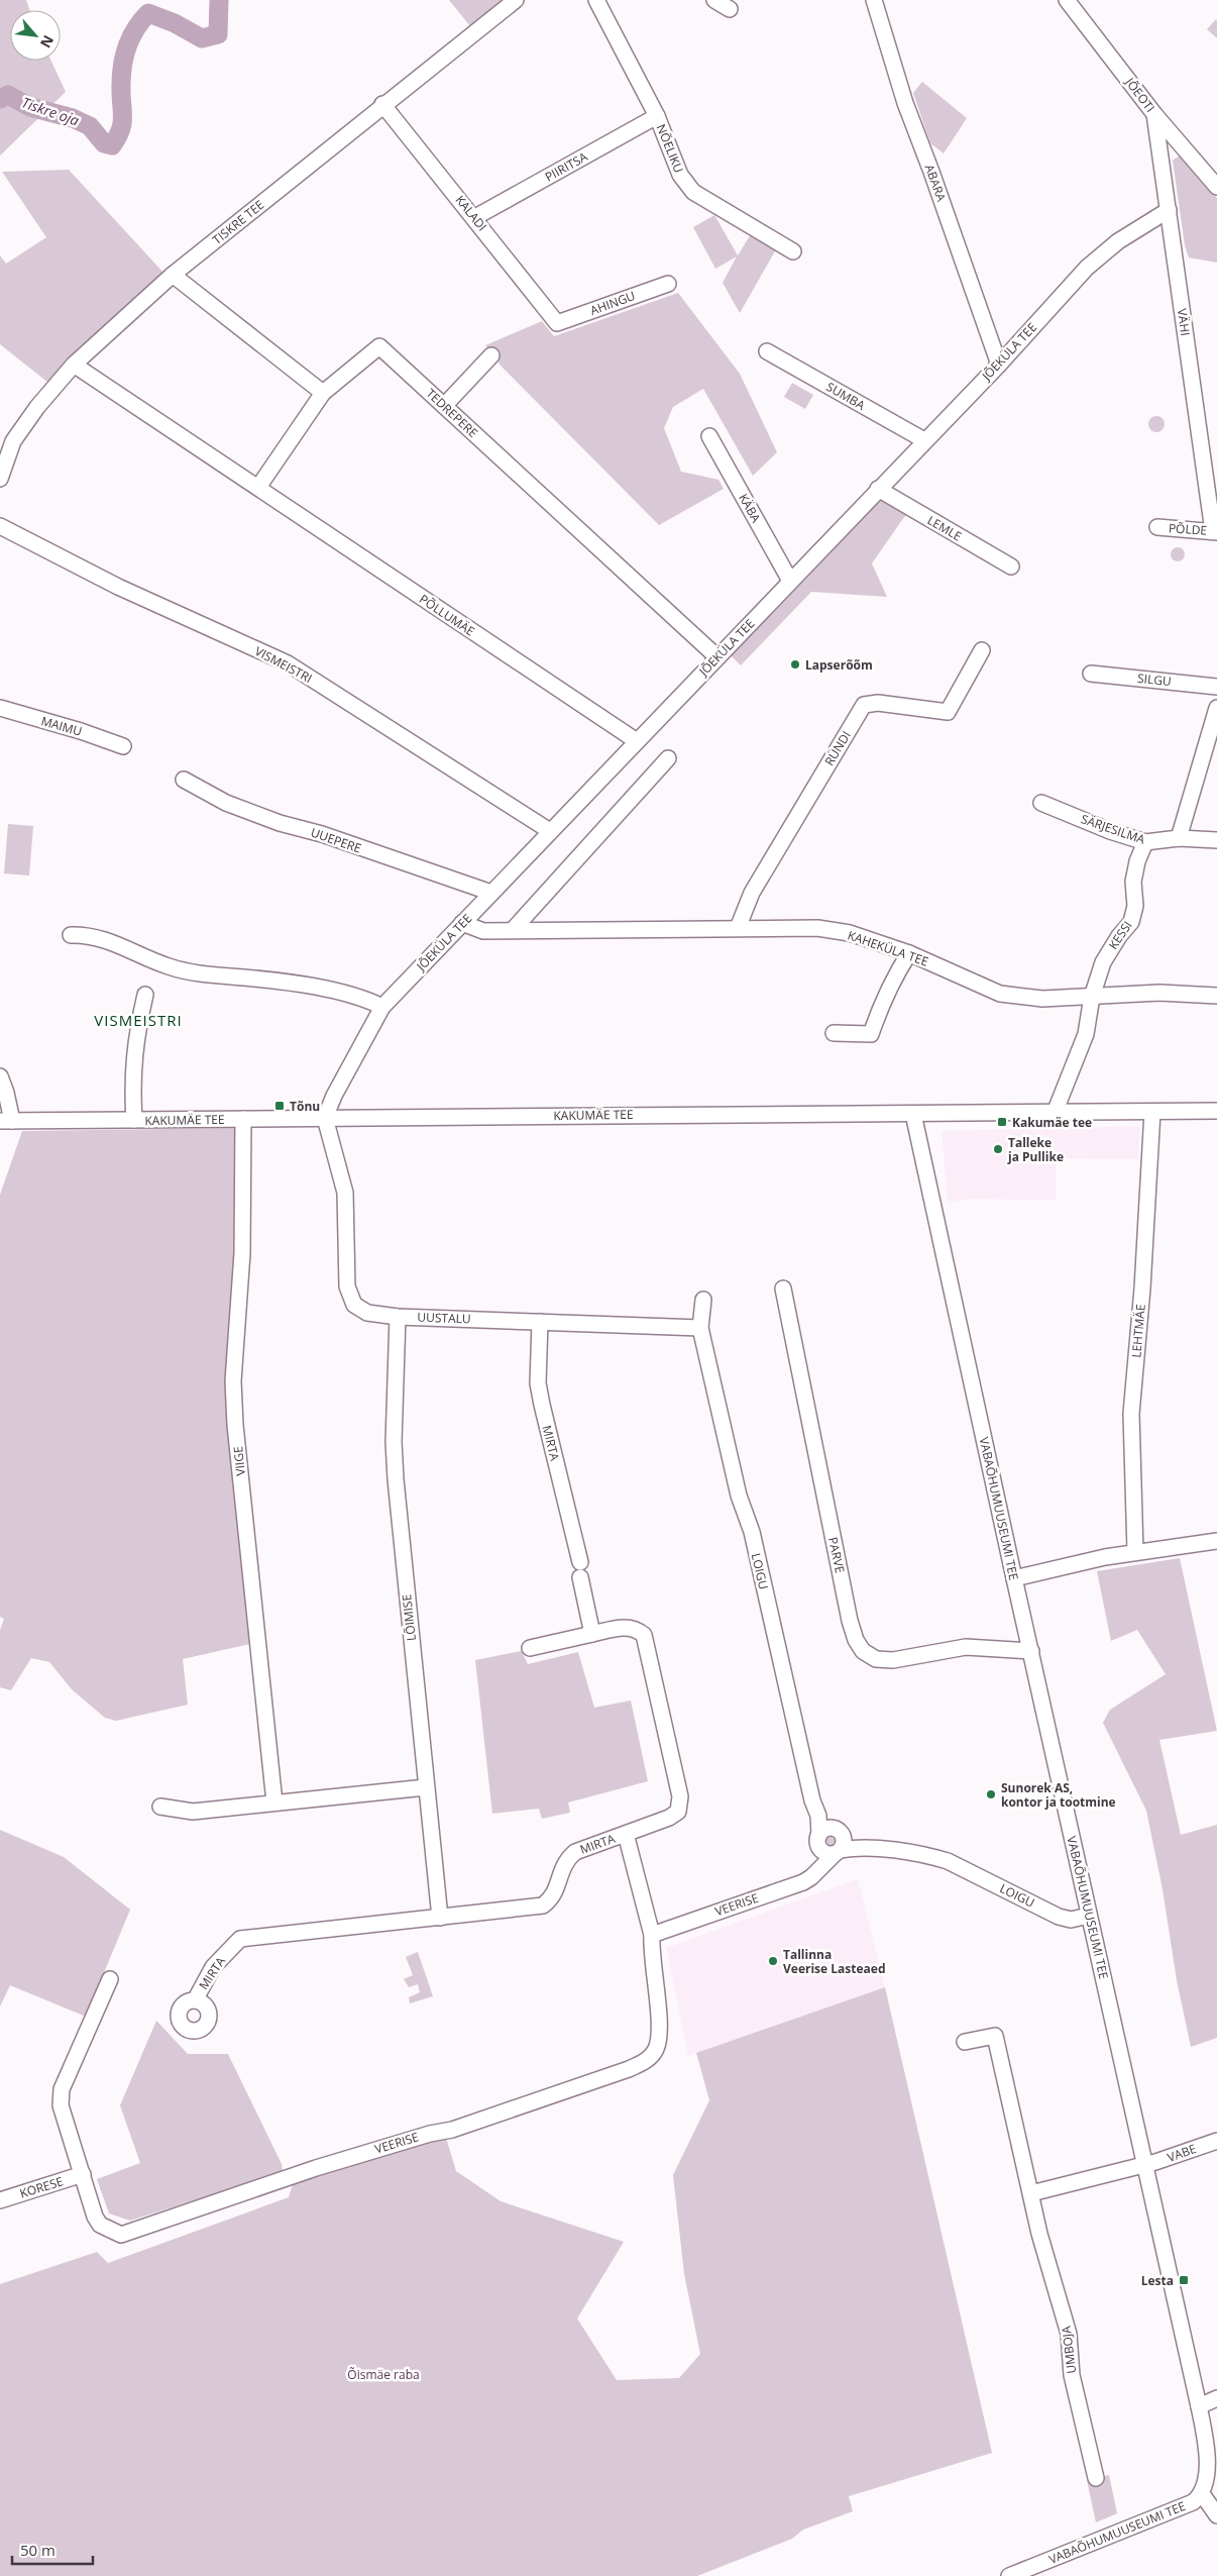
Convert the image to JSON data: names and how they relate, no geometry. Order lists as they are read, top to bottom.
{
  "streets": {
    "street": [
      "JÕEOTI",
      "NÕELIKU",
      "PIIRITSA",
      "ABARA",
      "KALADI",
      "TISKRE TEE",
      "AHINGU",
      "VÄHI",
      "JÕEKÜLA TEE",
      "SUMBA",
      "TEDREPERE",
      "KÄBA",
      "LEMLE",
      "PÕLDE",
      "PÕLLUMÄE",
      "VISMEISTRI",
      "SILGU",
      "MAIMU",
      "RÜNDI",
      "SÄRJESILMA",
      "UUEPERE",
      "KESSI",
      "KAHEKÜLA TEE",
      "KAKUMÄE TEE",
      "UUSTALU",
      "LEHTMÄE",
      "MIRTA",
      "VIIGE",
      "VABAÕHUMUUSEUMI TEE",
      "PARVE",
      "LOIGU",
      "LÕIMISE",
      "VEERISE",
      "VABE",
      "KORESE",
      "UMBOJA"
    ]
  },
  "crossings": [
    ["JÕEOTI", "VÄHI"],
    ["NÕELIKU", "PIIRITSA"],
    ["PIIRITSA", "KALADI"],
    ["ABARA", "JÕEKÜLA TEE"],
    ["KALADI", "TISKRE TEE"],
    ["KALADI", "AHINGU"],
    ["TISKRE TEE", "PÕLLUMÄE"],
    ["VÄHI", "JÕEKÜLA TEE"],
    ["VÄHI", "PÕLDE"],
    ["JÕEKÜLA TEE", "SUMBA"],
    ["JÕEKÜLA TEE", "TEDREPERE"],
    ["JÕEKÜLA TEE", "KÄBA"],
    ["JÕEKÜLA TEE", "LEMLE"],
    ["JÕEKÜLA TEE", "PÕLLUMÄE"],
    ["JÕEKÜLA TEE", "VISMEISTRI"],
    ["JÕEKÜLA TEE", "UUEPERE"],
    ["JÕEKÜLA TEE", "KAHEKÜLA TEE"],
    ["JÕEKÜLA TEE", "KAKUMÄE TEE"],
    ["JÕEKÜLA TEE", "UUSTALU"],
    ["RÜNDI", "KAHEKÜLA TEE"],
    ["SÄRJESILMA", "KESSI"],
    ["KESSI", "KAHEKÜLA TEE"],
    ["KESSI", "KAKUMÄE TEE"],
    ["KAKUMÄE TEE", "UUSTALU"],
    ["KAKUMÄE TEE", "LEHTMÄE"],
    ["KAKUMÄE TEE", "VIIGE"],
    ["KAKUMÄE TEE", "VABAÕHUMUUSEUMI TEE"],
    ["UUSTALU", "MIRTA"],
    ["UUSTALU", "LOIGU"],
    ["UUSTALU", "LÕIMISE"],
    ["MIRTA", "LÕIMISE"],
    ["VABAÕHUMUUSEUMI TEE", "PARVE"],
    ["VABAÕHUMUUSEUMI TEE", "LOIGU"],
    ["VABAÕHUMUUSEUMI TEE", "VABE"],
    ["LOIGU", "VEERISE"],
    ["VEERISE", "KORESE"]
  ],
  "districts": ["VISMEISTRI"],
  "water": ["Tiskre oja"],
  "parks": ["Õismäe raba"],
  "places": {
    "other": [
      "Lapserõõm",
      "Talleke ja Pullike",
      "Sunorek AS, kontor ja tootmine",
      "Tallinna Veerise Lasteaed"
    ],
    "transit": ["Tõnu", "Kakumäe tee", "Lesta"]
  },
  "scale_bar": "50 m",
  "north": "bottom right"
}
